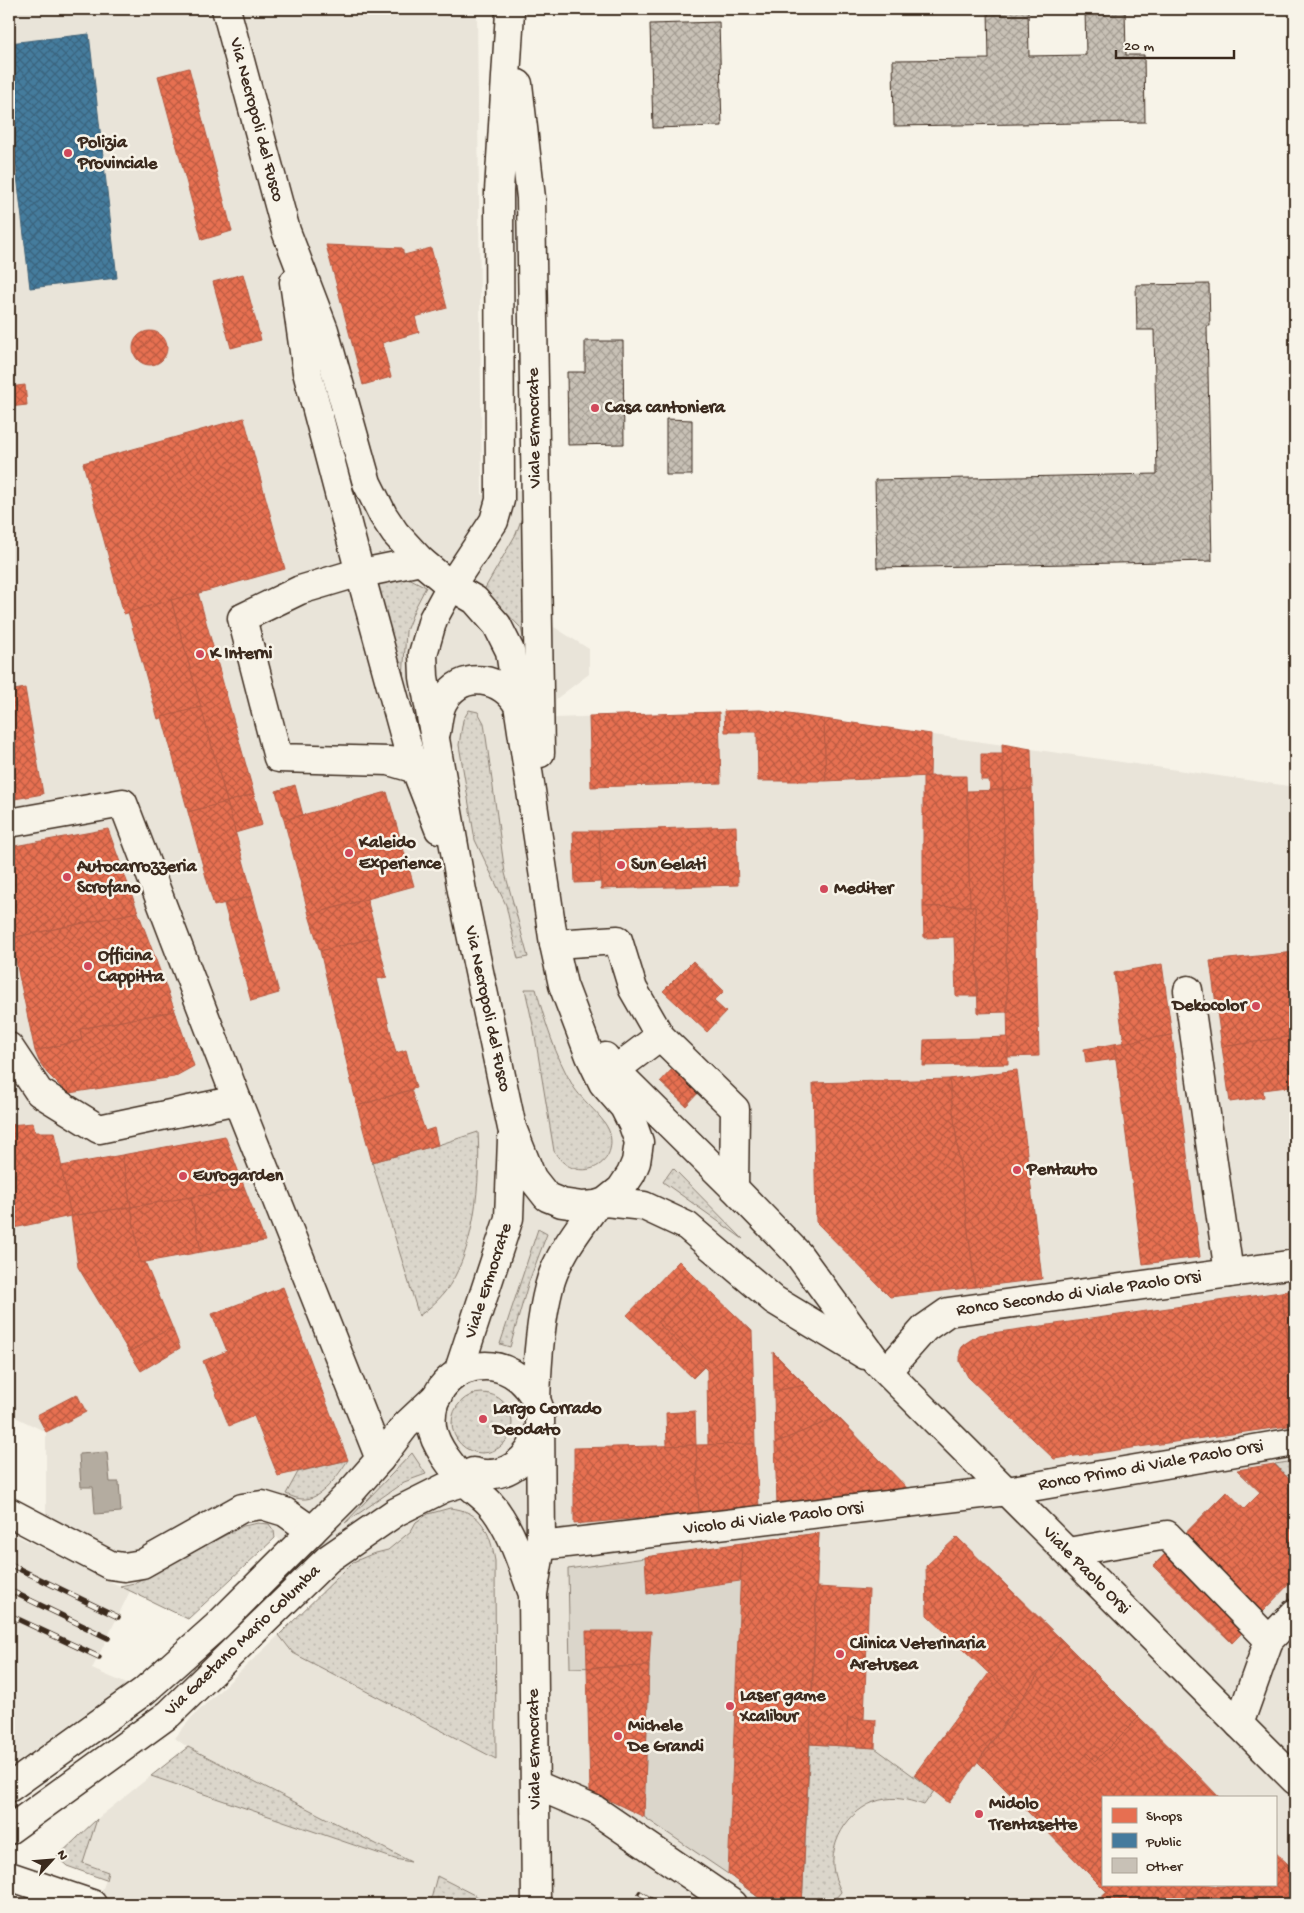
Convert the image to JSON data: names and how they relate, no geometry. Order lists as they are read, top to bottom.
{
  "streets": {
    "main road": [
      "Via Necropoli del Fusco",
      "Viale Ermocrate",
      "Ronco Secondo di Viale Paolo Orsi",
      "Ronco Primo di Viale Paolo Orsi",
      "Vicolo di Viale Paolo Orsi",
      "Viale Paolo Orsi",
      "Via Gaetano Mario Columba"
    ]
  },
  "crossings": [
    ["Via Necropoli del Fusco", "Viale Ermocrate"],
    ["Viale Ermocrate", "Via Gaetano Mario Columba"],
    ["Ronco Secondo di Viale Paolo Orsi", "Viale Paolo Orsi"],
    ["Ronco Primo di Viale Paolo Orsi", "Vicolo di Viale Paolo Orsi"],
    ["Ronco Primo di Viale Paolo Orsi", "Viale Paolo Orsi"],
    ["Vicolo di Viale Paolo Orsi", "Viale Paolo Orsi"]
  ],
  "places": [
    "Polizia Provinciale",
    "Casa cantoniera",
    "K Interni",
    "Kaleido Experience",
    "Sun Gelati",
    "Autocarrozzeria Scrofano",
    "Mediter",
    "Officina Cappitta",
    "Dekocolor",
    "Pentauto",
    "Eurogarden",
    "Largo Corrado Deodato",
    "Clinica Veterinaria Aretusea",
    "Laser game Xcalibur",
    "Michele De Grandi",
    "Midolo Trentasette"
  ],
  "legend": ["Shops", "Public", "Other"],
  "scale_bar": "20 m",
  "north": "top right"
}
